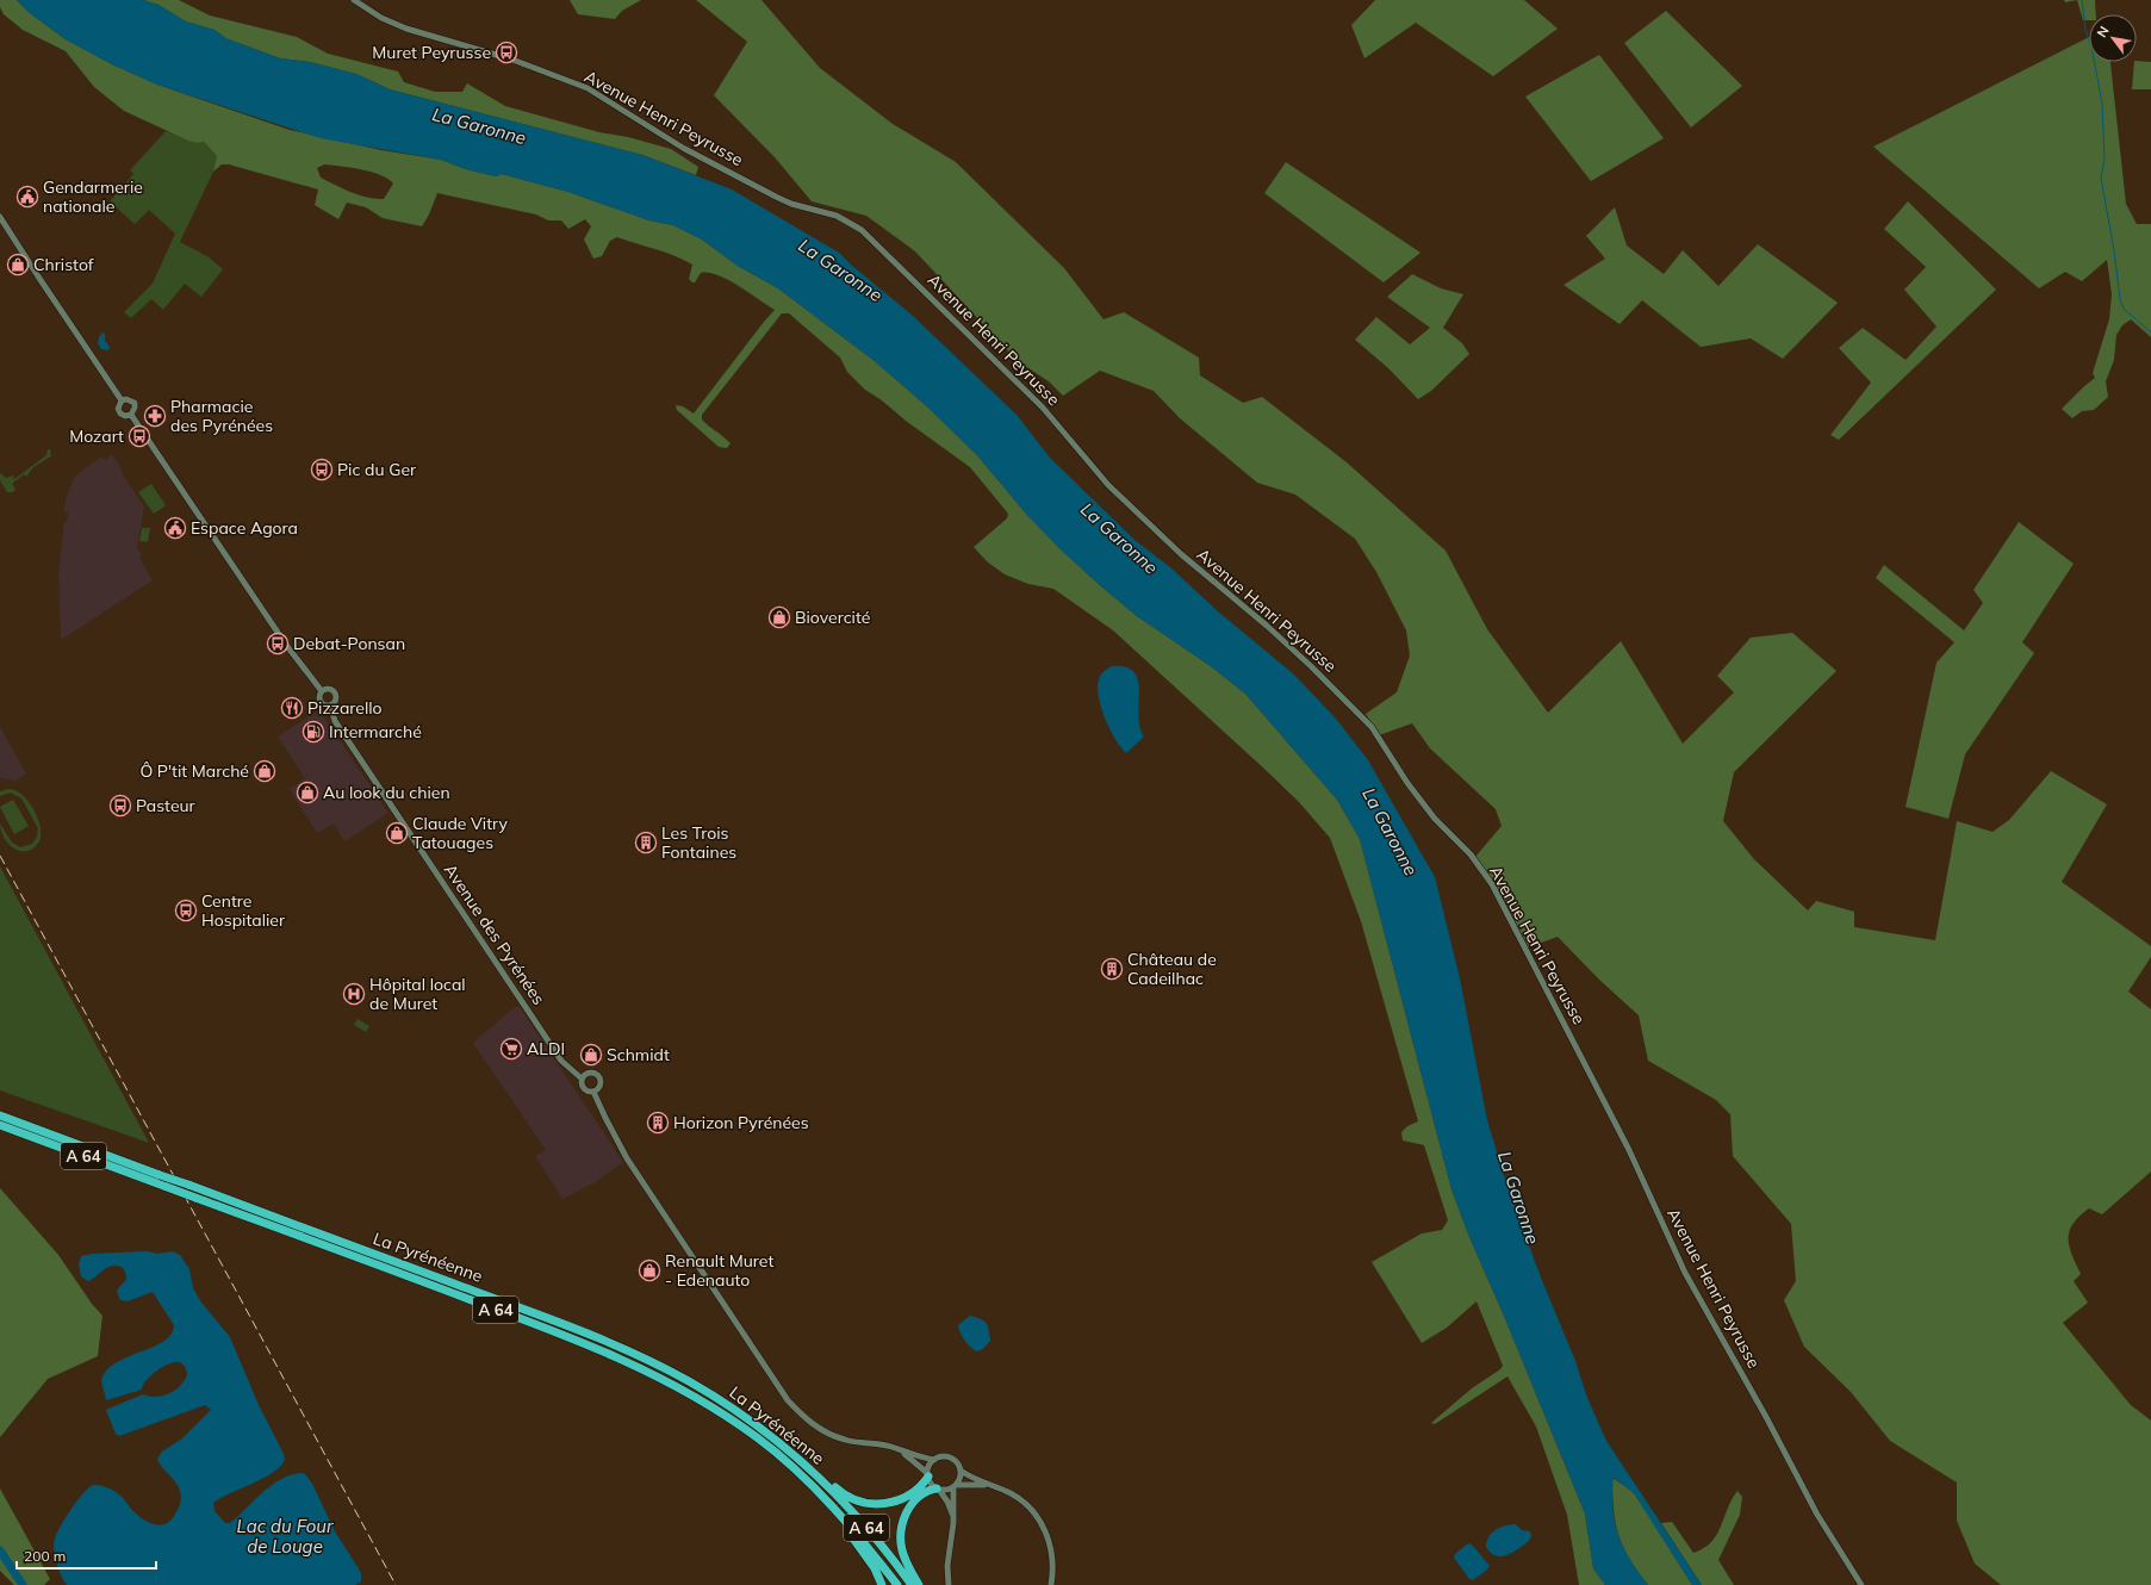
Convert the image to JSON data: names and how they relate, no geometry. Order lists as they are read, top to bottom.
{
  "streets": {
    "highway": ["A 64", "La Pyrénéenne"],
    "street": ["Avenue Henri Peyrusse", "Avenue des Pyrénées"]
  },
  "water": ["La Garonne", "Lac du Four de Louge"],
  "places": {
    "bus stop": [
      "Muret Peyrusse",
      "Mozart",
      "Pic du Ger",
      "Debat-Ponsan",
      "Pasteur",
      "Centre Hospitalier"
    ],
    "public building": ["Gendarmerie nationale", "Espace Agora"],
    "shop": [
      "Christof",
      "Biovercité",
      "Ô P'tit Marché",
      "Au look du chien",
      "Claude Vitry Tatouages",
      "Schmidt",
      "Renault Muret - Edenauto"
    ],
    "pharmacy": ["Pharmacie des Pyrénées"],
    "restaurant": ["Pizzarello"],
    "fuel station": ["Intermarché"],
    "building": ["Les Trois Fontaines", "Château de Cadeilhac", "Horizon Pyrénées"],
    "hospital": ["Hôpital local de Muret"],
    "supermarket": ["ALDI"]
  },
  "scale_bar": "200 m",
  "north": "top left"
}
